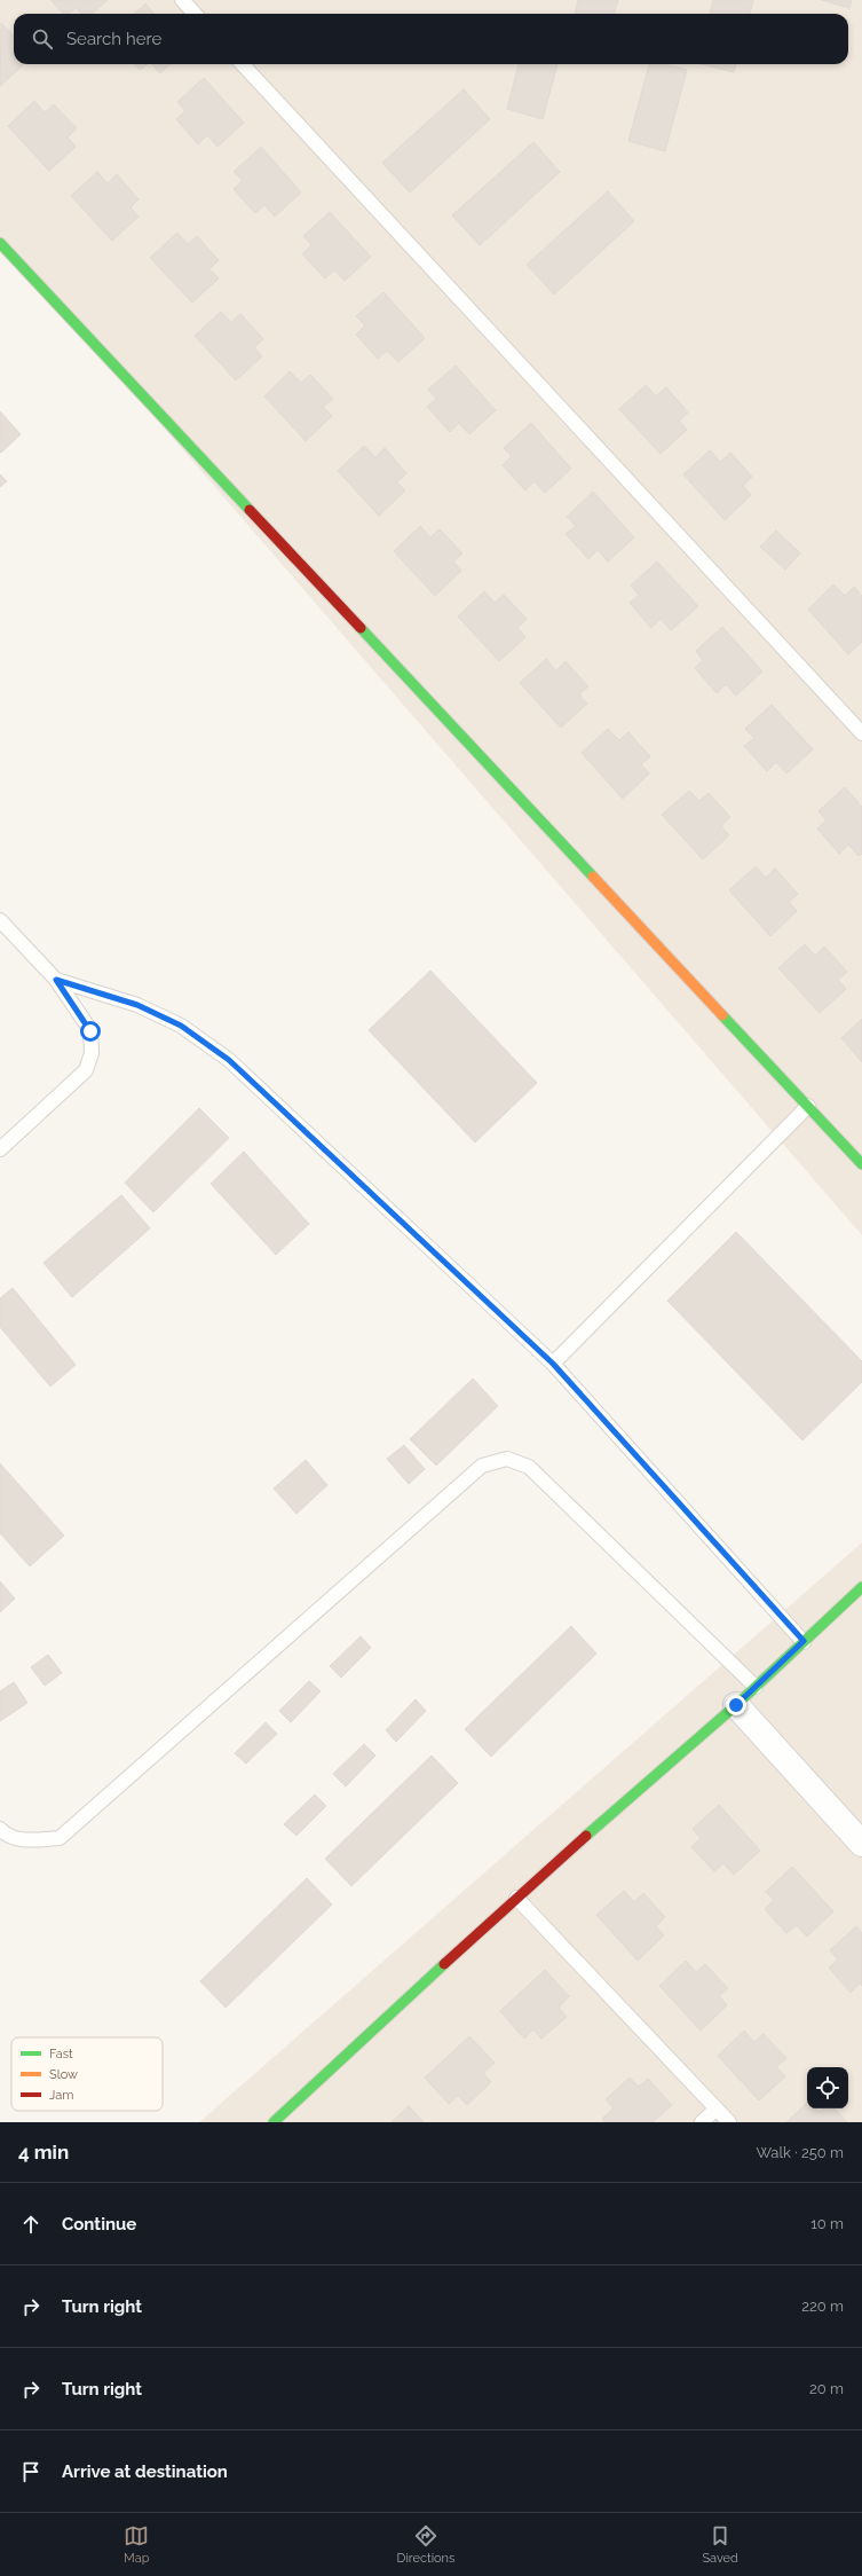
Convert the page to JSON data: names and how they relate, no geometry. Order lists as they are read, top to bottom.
{
  "legend": ["Fast", "Slow", "Jam"],
  "page": {
    "search": "Search here",
    "heading": ["4 min", "Walk · 250 m"],
    "list": [
      ["Continue", "10 m"],
      ["Turn right", "220 m"],
      ["Turn right", "20 m"],
      "Arrive at destination"
    ],
    "nav": ["Map", "Directions", "Saved"]
  }
}
